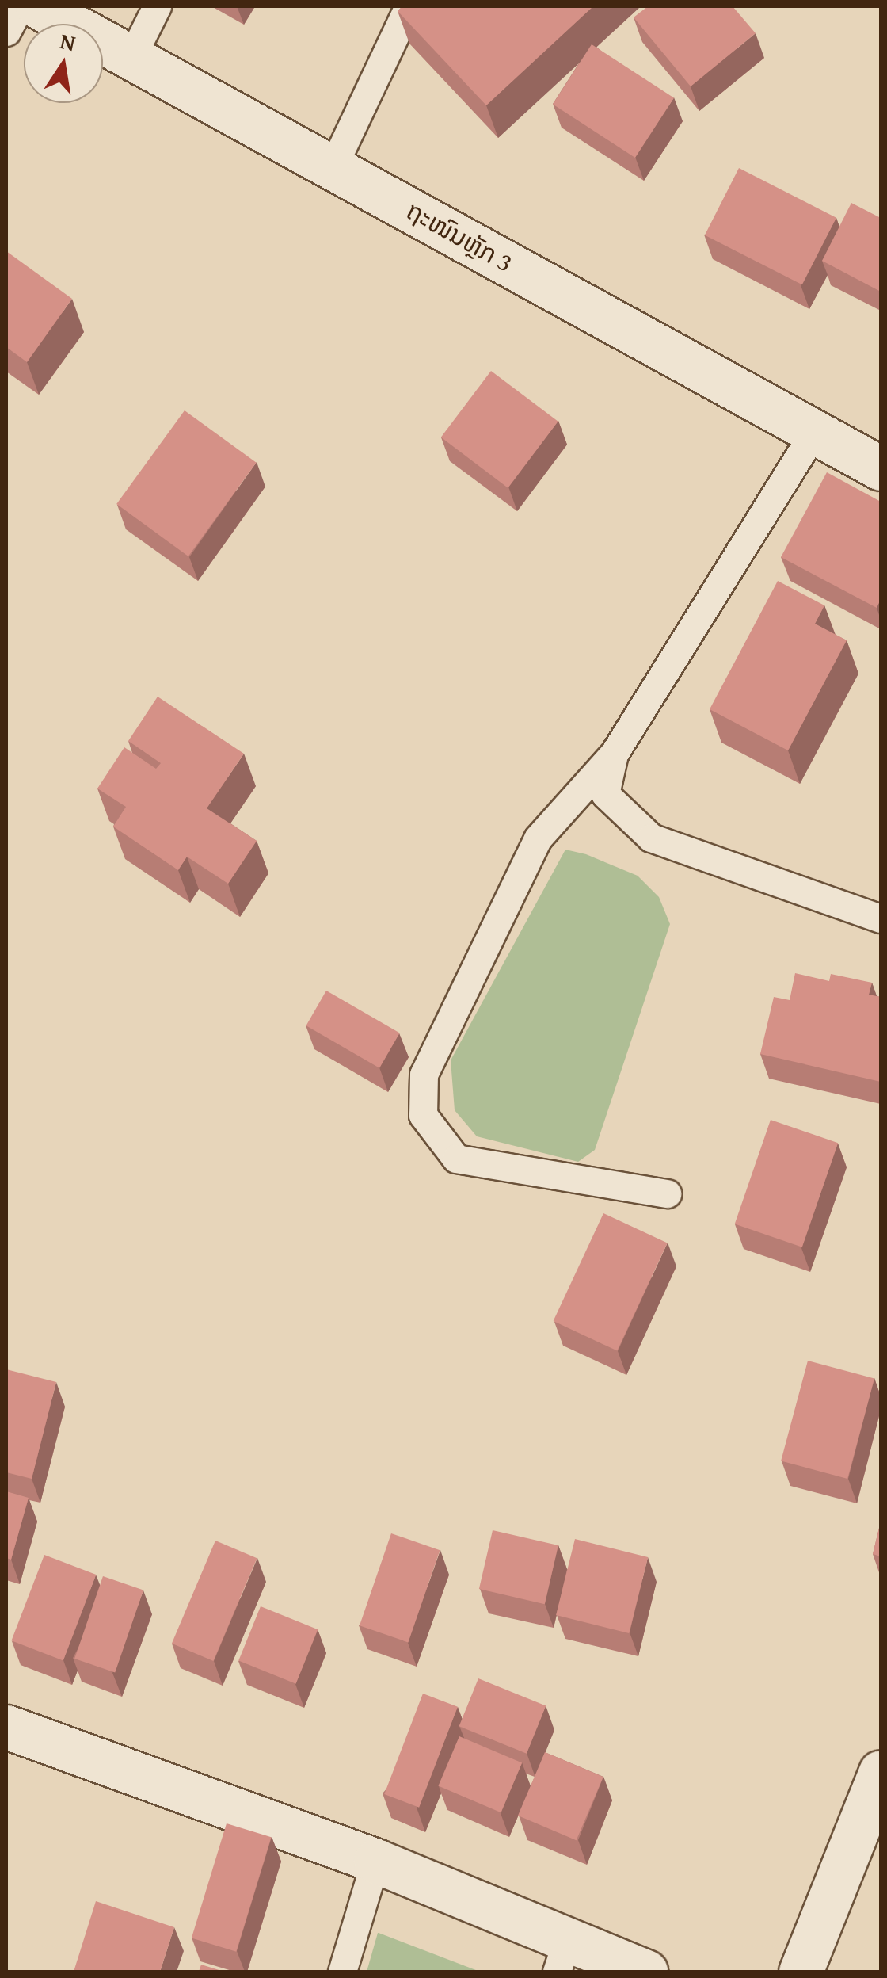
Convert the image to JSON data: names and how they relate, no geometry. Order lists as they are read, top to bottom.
{
  "streets": {
    "street": ["ຖະໜົນຫຼັກ 3"]
  },
  "north": "top"
}
